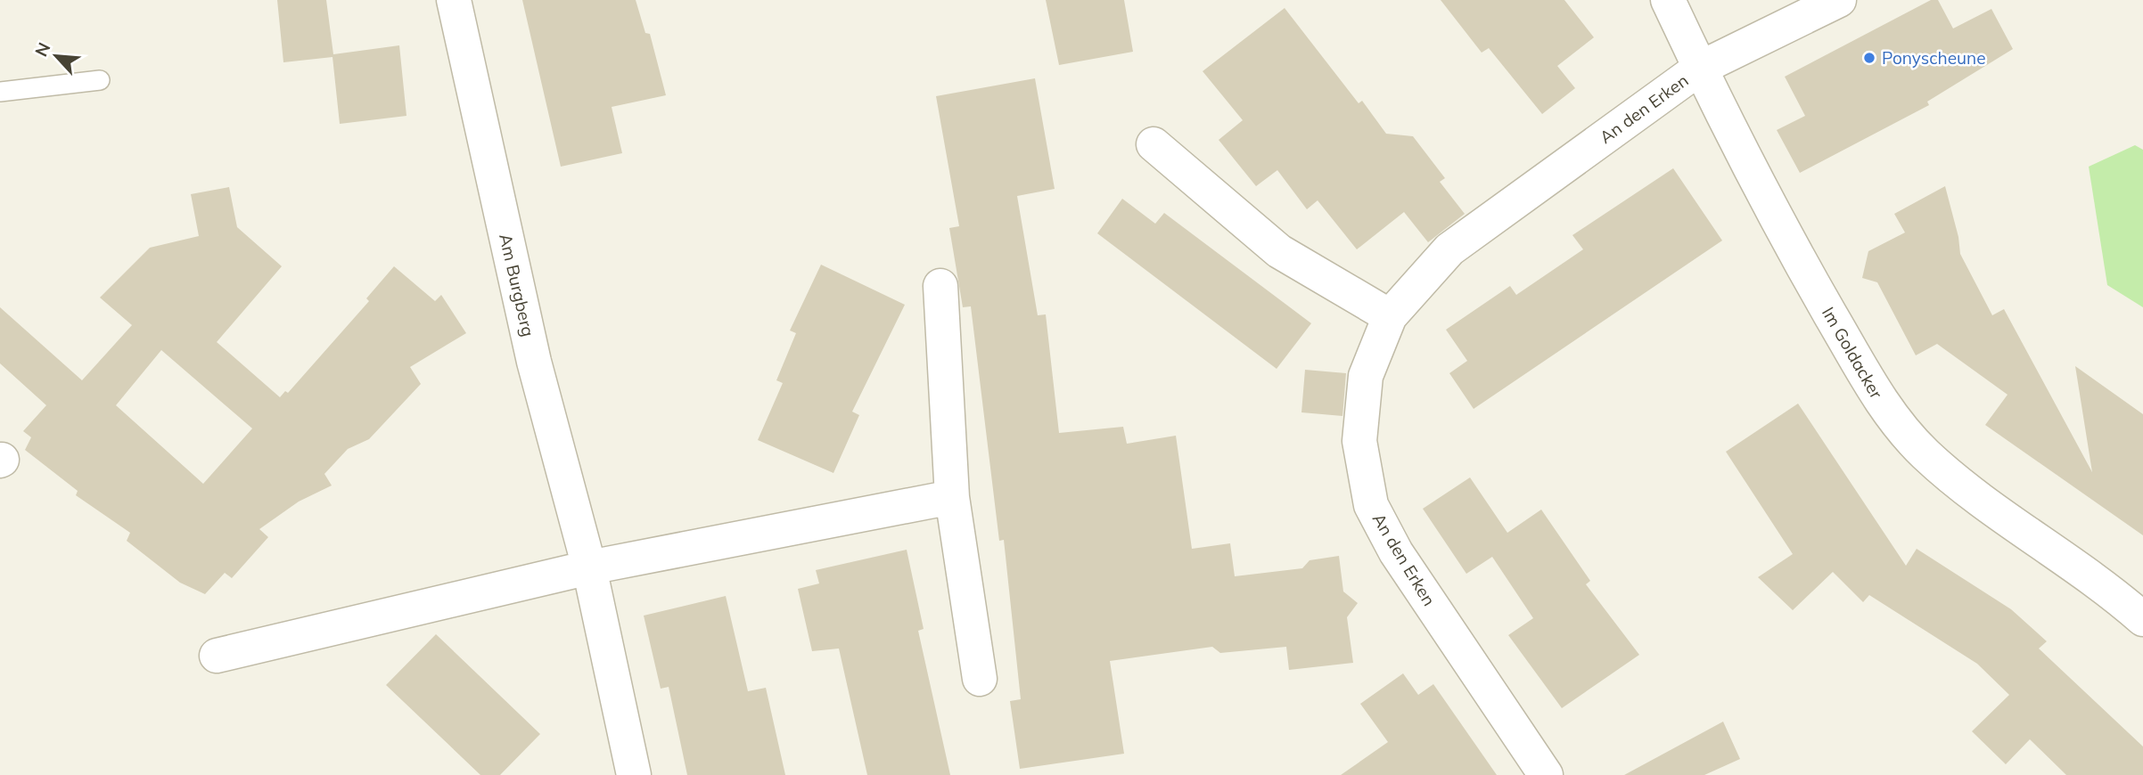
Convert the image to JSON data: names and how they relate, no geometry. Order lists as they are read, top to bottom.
{
  "streets": {
    "street": ["An den Erken", "Am Burgberg", "Im Goldacker"]
  },
  "crossings": [
    ["An den Erken", "Im Goldacker"]
  ],
  "places": ["Ponyscheune"],
  "north": "top left"
}
